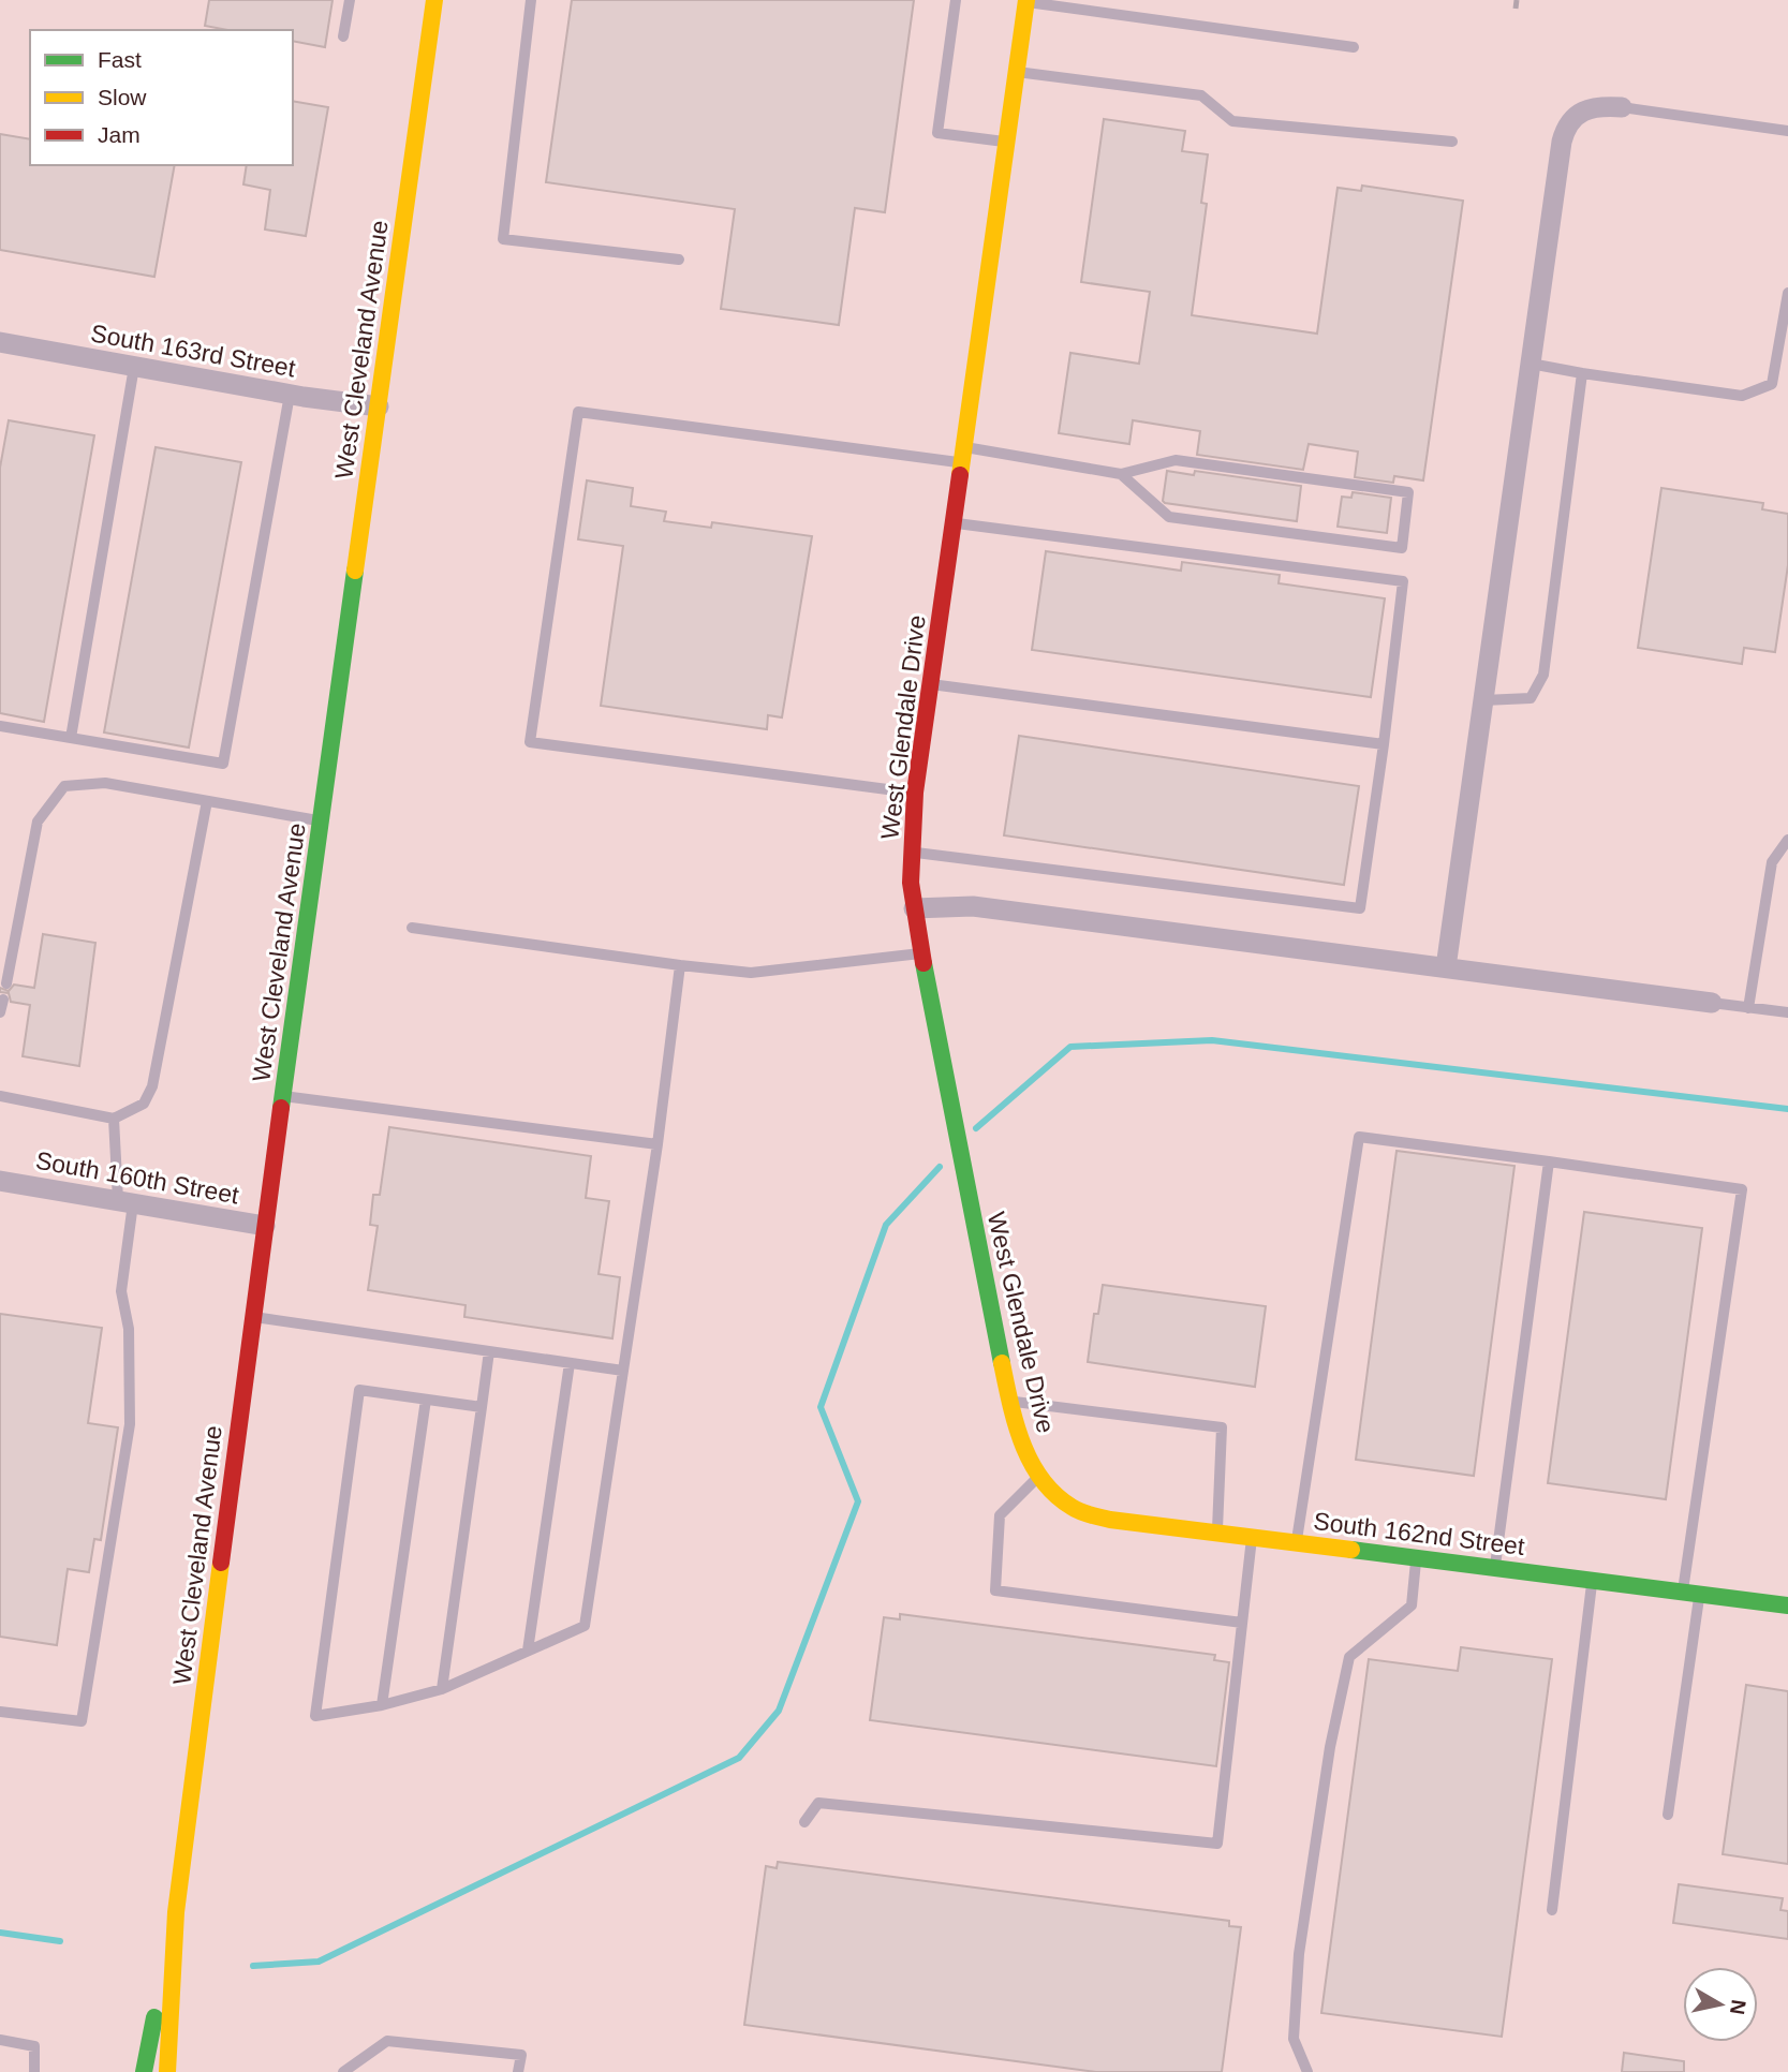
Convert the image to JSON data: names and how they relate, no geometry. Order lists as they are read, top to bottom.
{
  "streets": {
    "street": [
      "West Cleveland Avenue",
      "South 163rd Street",
      "West Glendale Drive",
      "South 160th Street",
      "South 162nd Street"
    ]
  },
  "crossings": [
    ["West Cleveland Avenue", "South 163rd Street"],
    ["West Cleveland Avenue", "South 160th Street"],
    ["West Glendale Drive", "South 162nd Street"]
  ],
  "legend": ["Fast", "Slow", "Jam"],
  "north": "right"
}
